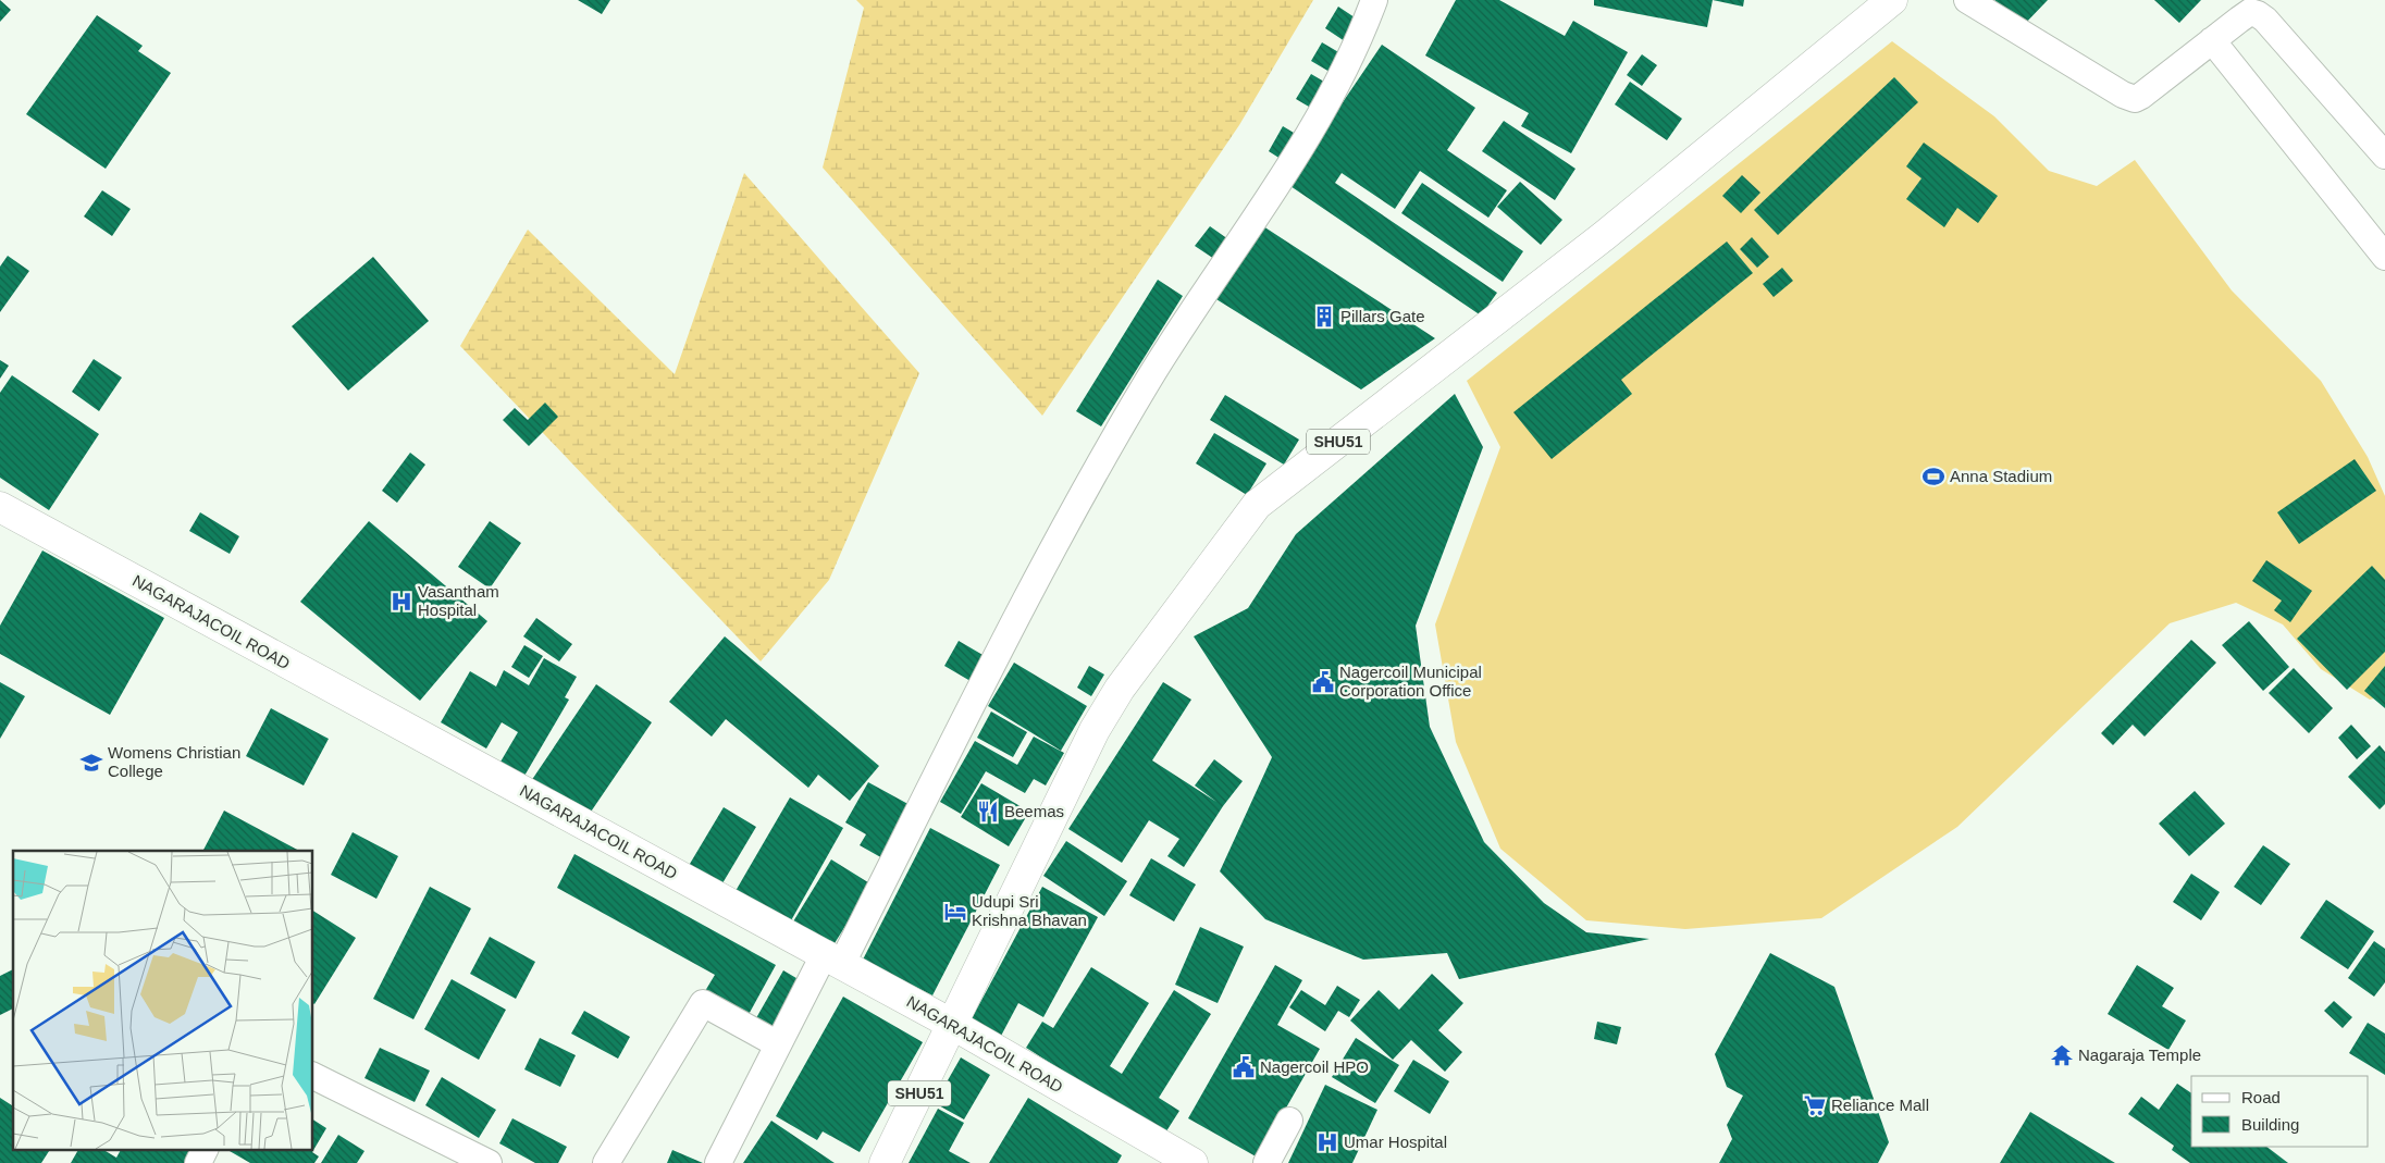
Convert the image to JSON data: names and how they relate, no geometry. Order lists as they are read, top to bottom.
{
  "streets": {
    "main road": ["SHU51", "NAGARAJACOIL ROAD"]
  },
  "crossings": [
    ["SHU51", "NAGARAJACOIL ROAD"]
  ],
  "places": {
    "building": ["Pillars Gate"],
    "sports": ["Anna Stadium"],
    "hospital": ["Vasantham Hospital", "Umar Hospital"],
    "public building": ["Nagercoil Municipal Corporation Office", "Nagercoil HPO"],
    "school or university": ["Womens Christian College"],
    "restaurant": ["Beemas"],
    "hotel": ["Udupi Sri Krishna Bhavan"],
    "temple": ["Nagaraja Temple"],
    "supermarket": ["Reliance Mall"]
  },
  "legend": ["Road", "Building"]
}
